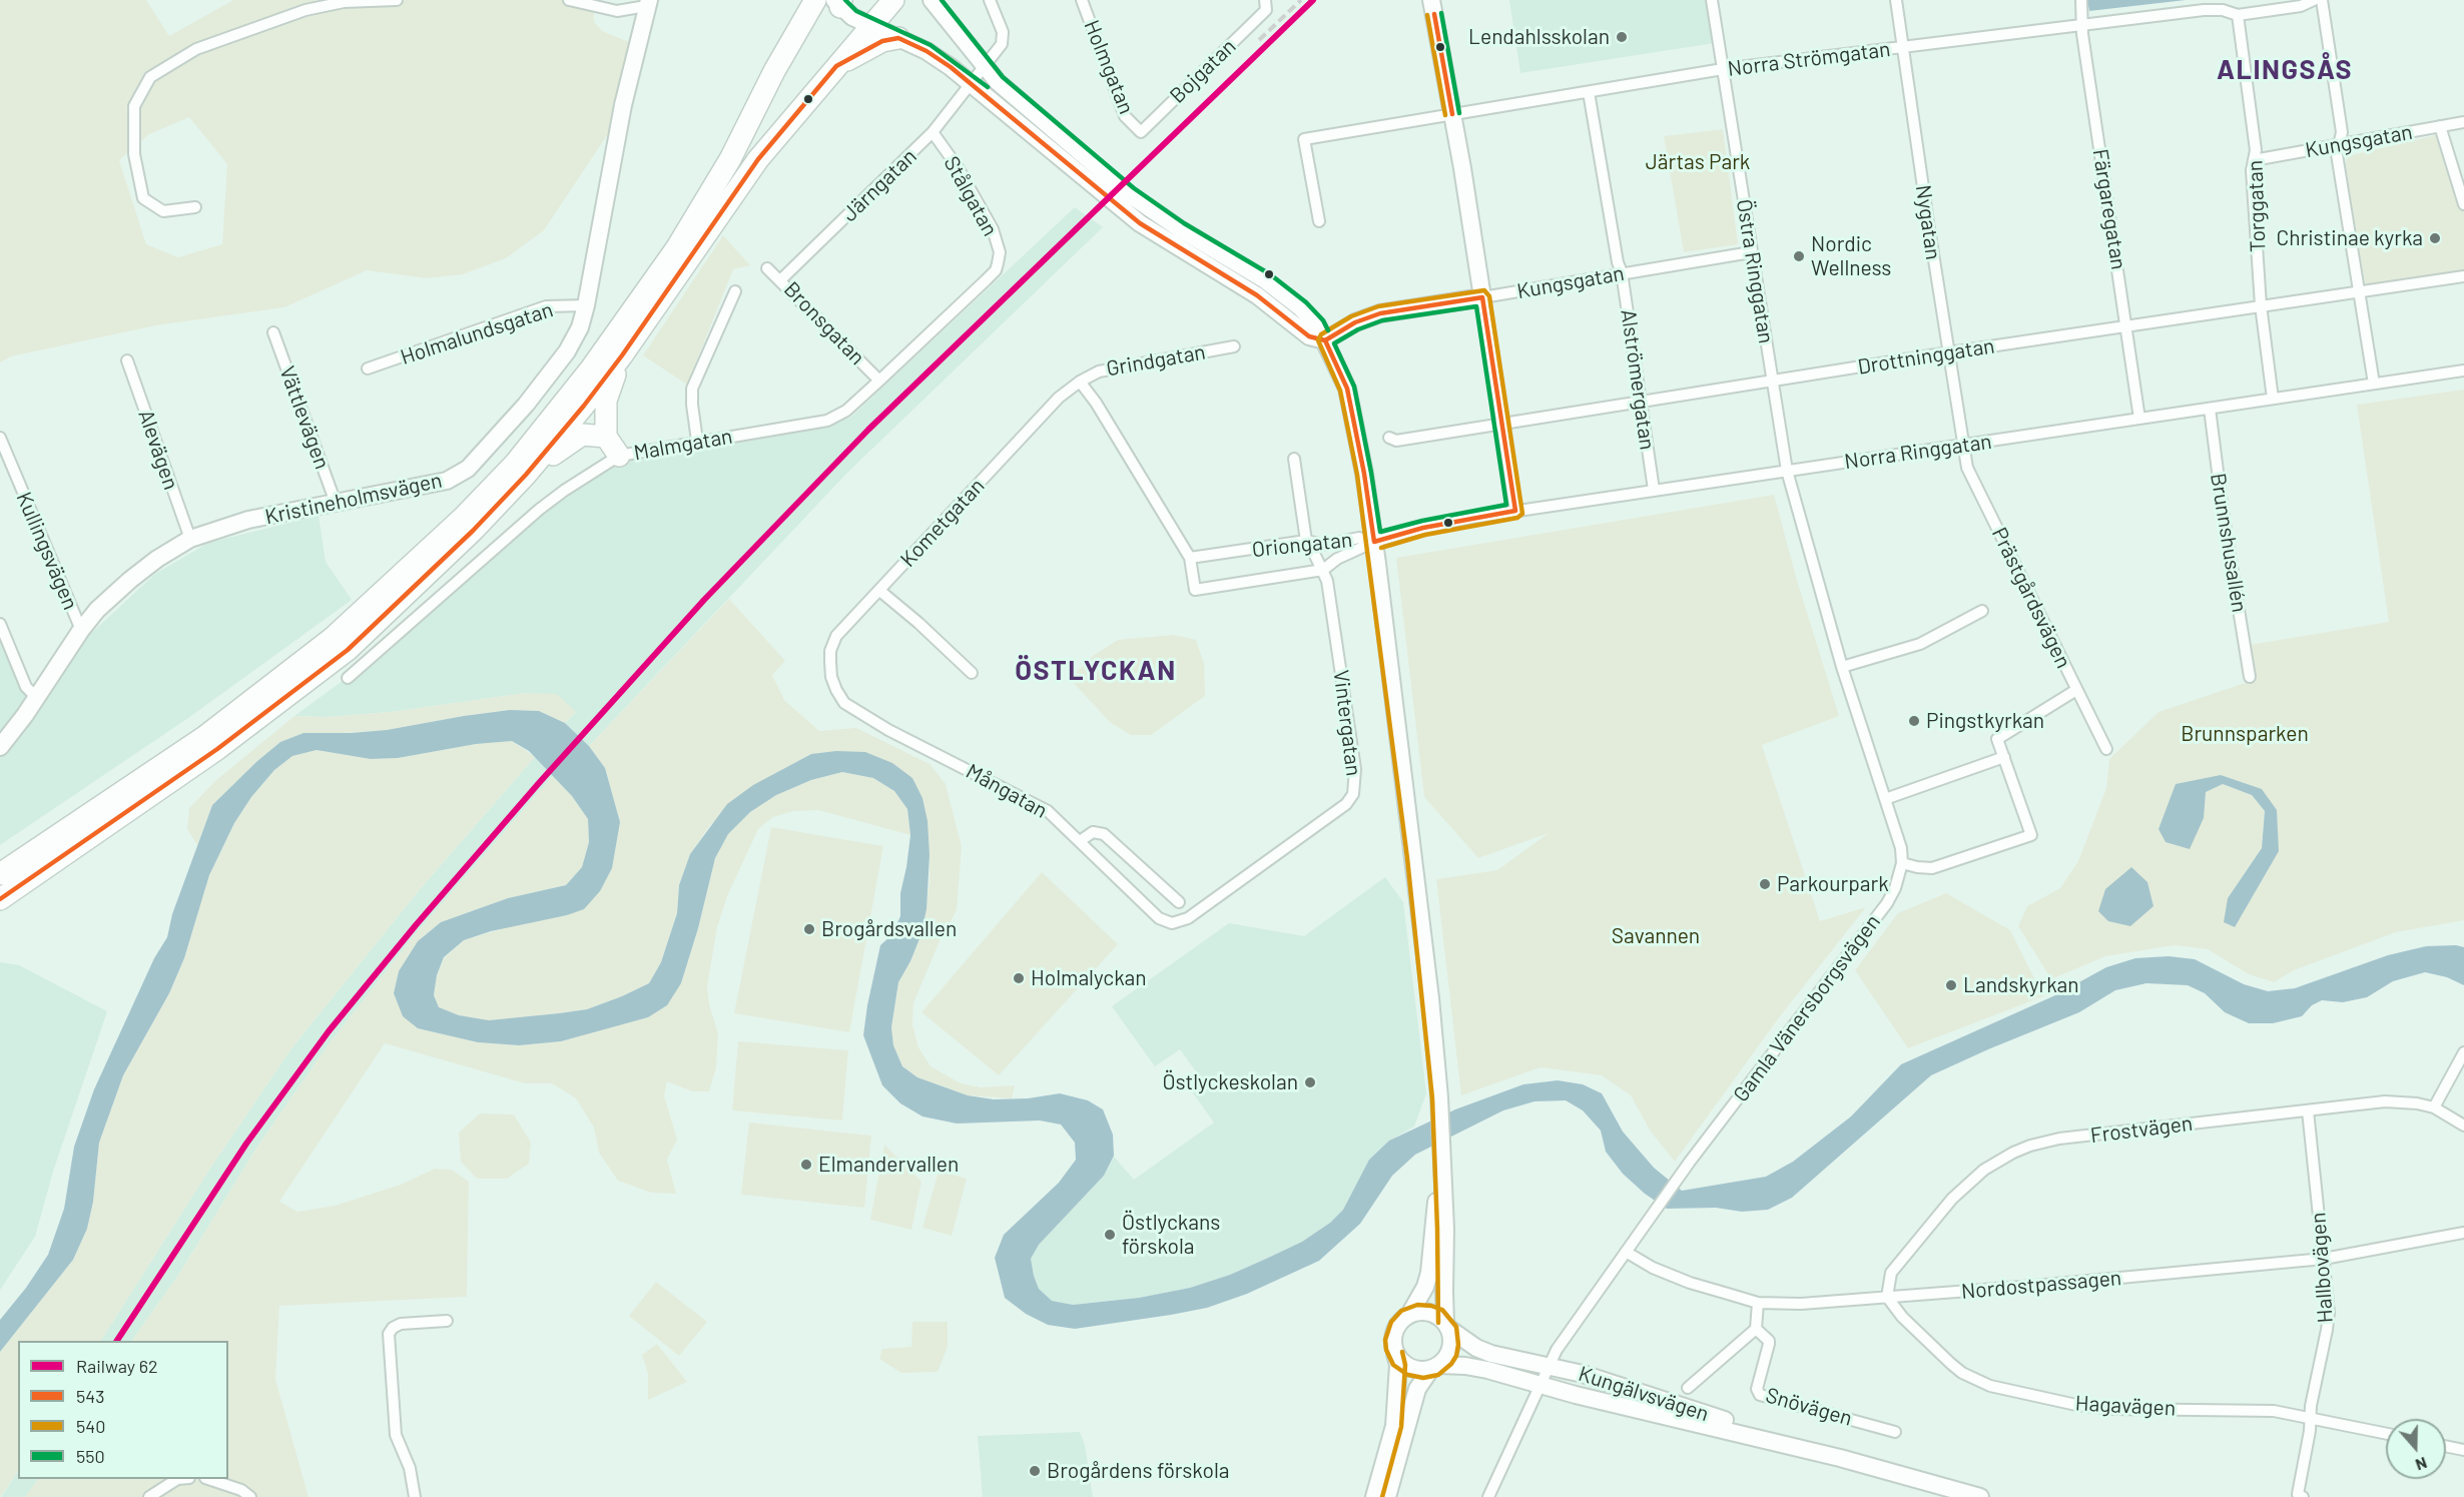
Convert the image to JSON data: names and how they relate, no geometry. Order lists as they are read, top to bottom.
{
  "streets": {
    "main road": ["Kungsgatan", "Kristineholmsvägen", "Kungälvsvägen"],
    "street": [
      "Norra Strömgatan",
      "Holmgatan",
      "Bojgatan",
      "Järngatan",
      "Stålgatan",
      "Torggatan",
      "Färgaregatan",
      "Nygatan",
      "Östra Ringgatan",
      "Bronsgatan",
      "Holmalundsgatan",
      "Drottninggatan",
      "Grindgatan",
      "Alströmergatan",
      "Vättlevägen",
      "Malmgatan",
      "Alevägen",
      "Norra Ringgatan",
      "Kometgatan",
      "Brunnshusallén",
      "Oriongatan",
      "Kullingsvägen",
      "Prästgårdsvägen",
      "Vintergatan",
      "Mångatan",
      "Gamla Vänersborgsvägen",
      "Frostvägen",
      "Hallbovägen",
      "Nordostpassagen",
      "Hagavägen",
      "Snövägen"
    ]
  },
  "crossings": [
    ["Norra Strömgatan", "Torggatan"],
    ["Norra Strömgatan", "Färgaregatan"],
    ["Norra Strömgatan", "Nygatan"],
    ["Norra Strömgatan", "Östra Ringgatan"],
    ["Norra Strömgatan", "Alströmergatan"],
    ["Holmgatan", "Bojgatan"],
    ["Kungsgatan", "Torggatan"],
    ["Kungsgatan", "Östra Ringgatan"],
    ["Kungsgatan", "Alströmergatan"],
    ["Järngatan", "Stålgatan"],
    ["Järngatan", "Bronsgatan"],
    ["Stålgatan", "Malmgatan"],
    ["Torggatan", "Drottninggatan"],
    ["Torggatan", "Norra Ringgatan"],
    ["Färgaregatan", "Drottninggatan"],
    ["Färgaregatan", "Norra Ringgatan"],
    ["Nygatan", "Drottninggatan"],
    ["Nygatan", "Norra Ringgatan"],
    ["Nygatan", "Prästgårdsvägen"],
    ["Östra Ringgatan", "Drottninggatan"],
    ["Östra Ringgatan", "Norra Ringgatan"],
    ["Östra Ringgatan", "Gamla Vänersborgsvägen"],
    ["Bronsgatan", "Malmgatan"],
    ["Holmalundsgatan", "Kristineholmsvägen"],
    ["Drottninggatan", "Alströmergatan"],
    ["Grindgatan", "Kometgatan"],
    ["Grindgatan", "Oriongatan"],
    ["Alströmergatan", "Norra Ringgatan"],
    ["Vättlevägen", "Kristineholmsvägen"],
    ["Alevägen", "Kristineholmsvägen"],
    ["Norra Ringgatan", "Brunnshusallén"],
    ["Norra Ringgatan", "Oriongatan"],
    ["Norra Ringgatan", "Prästgårdsvägen"],
    ["Norra Ringgatan", "Gamla Vänersborgsvägen"],
    ["Kristineholmsvägen", "Kullingsvägen"],
    ["Kometgatan", "Oriongatan"],
    ["Kometgatan", "Mångatan"],
    ["Oriongatan", "Vintergatan"],
    ["Vintergatan", "Mångatan"],
    ["Gamla Vänersborgsvägen", "Nordostpassagen"],
    ["Gamla Vänersborgsvägen", "Kungälvsvägen"],
    ["Frostvägen", "Hallbovägen"],
    ["Frostvägen", "Nordostpassagen"],
    ["Frostvägen", "Hagavägen"],
    ["Hallbovägen", "Nordostpassagen"],
    ["Hallbovägen", "Hagavägen"],
    ["Nordostpassagen", "Hagavägen"],
    ["Nordostpassagen", "Snövägen"]
  ],
  "districts": ["ALINGSÅS", "ÖSTLYCKAN"],
  "parks": ["Järtas Park", "Brunnsparken", "Savannen"],
  "places": [
    "Lendahlsskolan",
    "Christinae kyrka",
    "Nordic Wellness",
    "Pingstkyrkan",
    "Parkourpark",
    "Brogårdsvallen",
    "Holmalyckan",
    "Landskyrkan",
    "Östlyckeskolan",
    "Elmandervallen",
    "Östlyckans förskola",
    "Brogårdens förskola"
  ],
  "lines": [
    "rail line 62",
    "transit line 550",
    "transit line 543",
    "transit line 540"
  ],
  "legend": [
    "Railway 62",
    "543",
    "540",
    "550"
  ],
  "north": "bottom"
}
